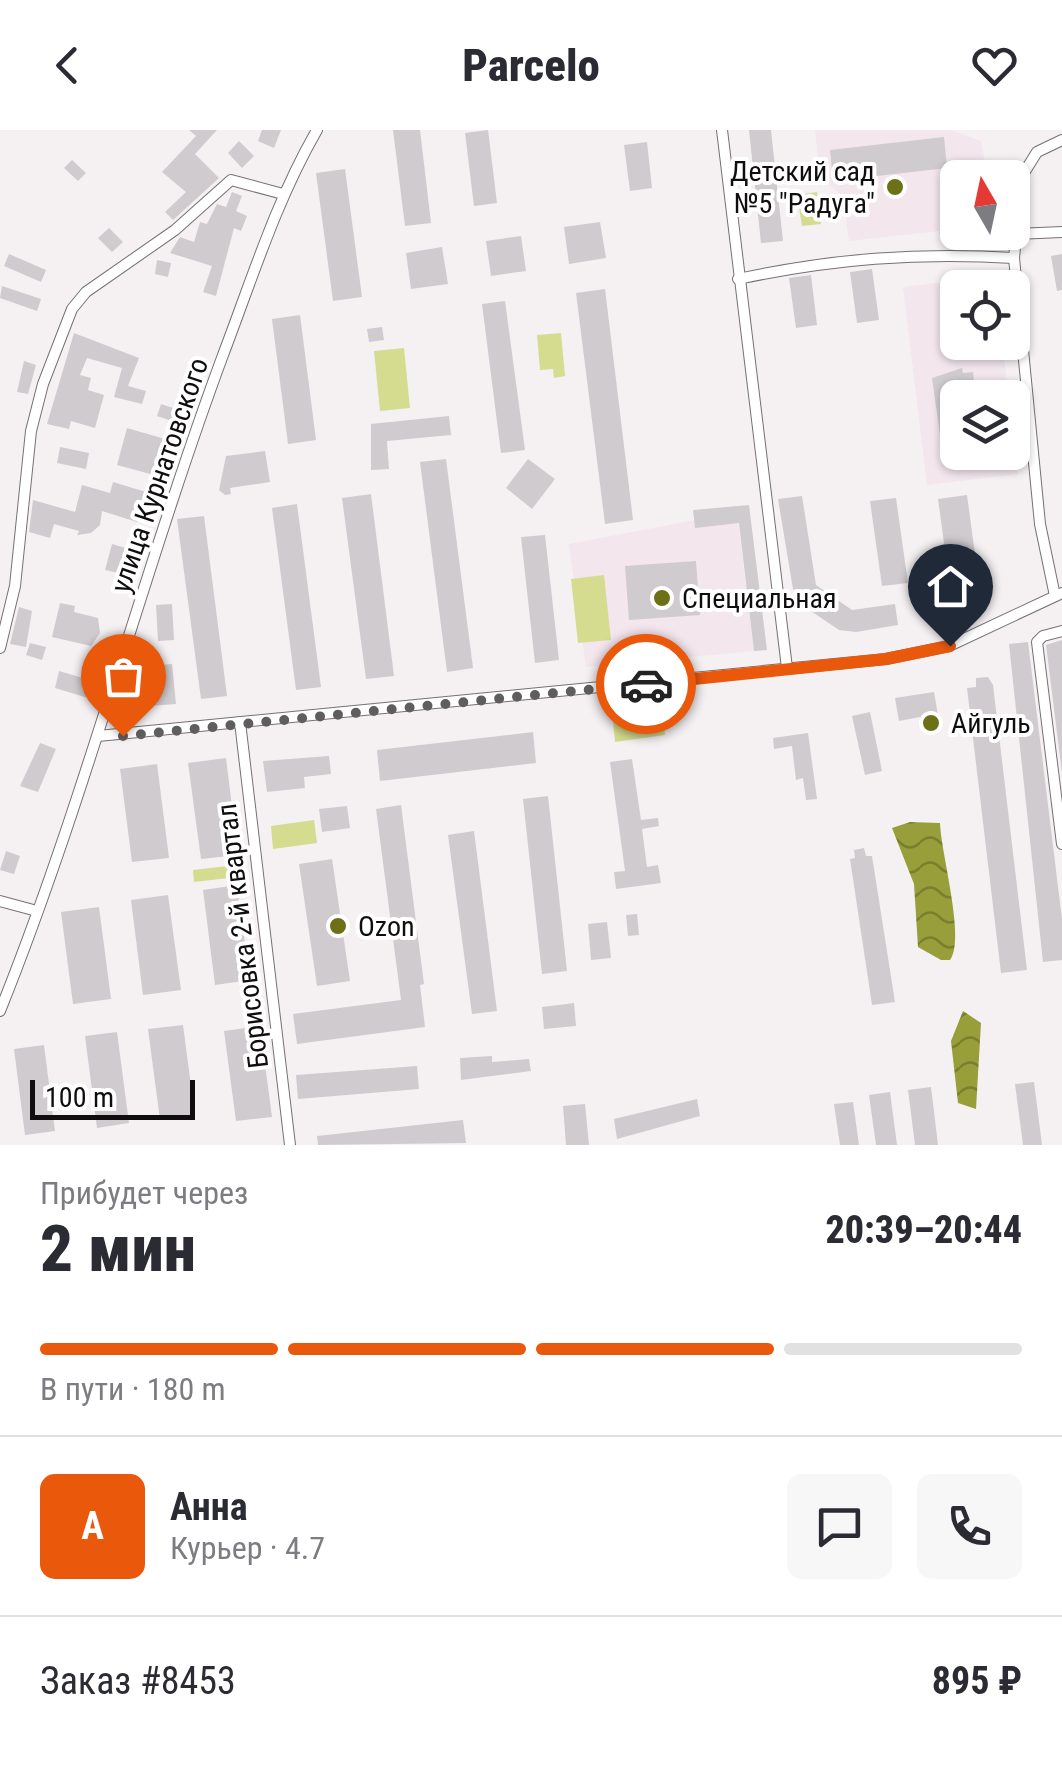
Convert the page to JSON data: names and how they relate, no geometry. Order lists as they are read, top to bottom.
{
  "streets": {
    "street": ["улица Курнатовского", "Борисовка 2-й квартал"]
  },
  "places": [
    "Детский сад №5 \"Радуга\"",
    "Специальная",
    "Айгуль",
    "Ozon"
  ],
  "scale_bar": "100 m",
  "north": "top",
  "page": {
    "header": "Parcelo",
    "scale": "100 m",
    "heading": ["2 мин", "Прибудет через", "20:39–20:44"],
    "panel": [
      "Анна",
      "Курьер · 4.7",
      "Заказ #8453",
      "895 ₽"
    ],
    "bar": "В пути · 180 m",
    "round": "А"
  }
}
